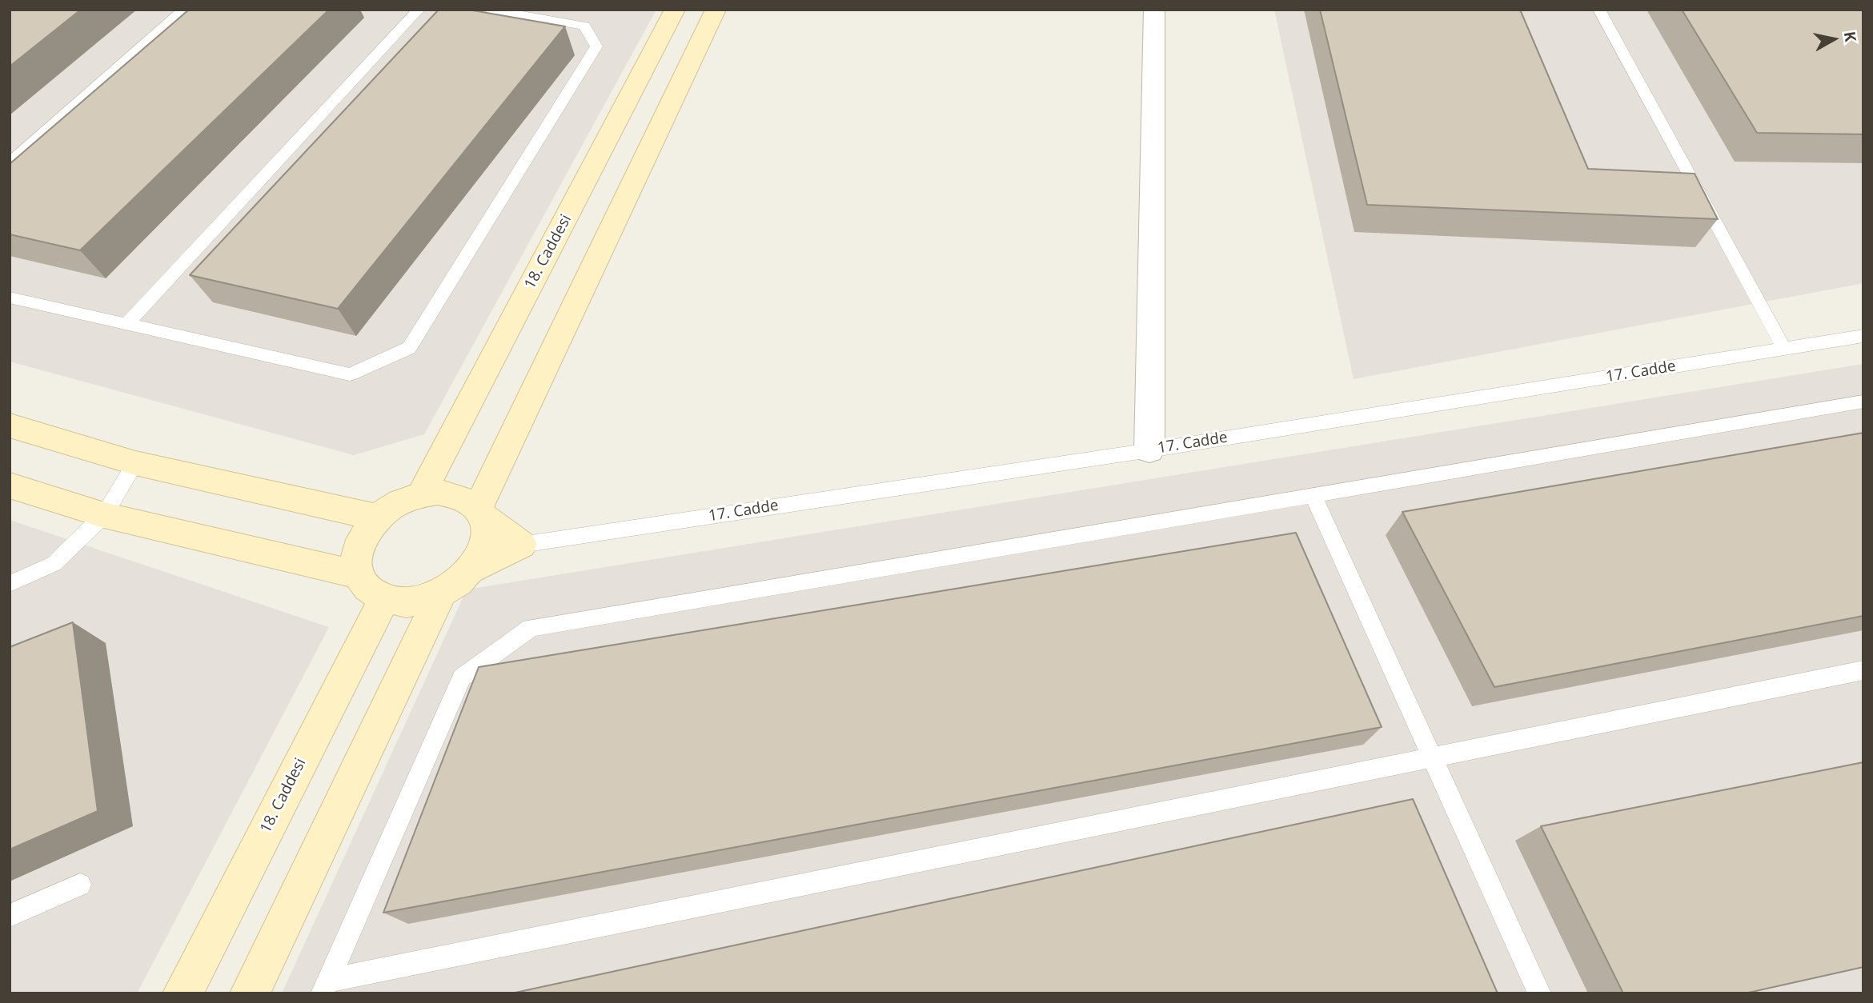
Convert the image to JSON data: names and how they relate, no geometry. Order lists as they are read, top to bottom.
{
  "streets": {
    "street": ["18. Caddesi"],
    "lane": ["17. Cadde"]
  },
  "north": "right"
}
